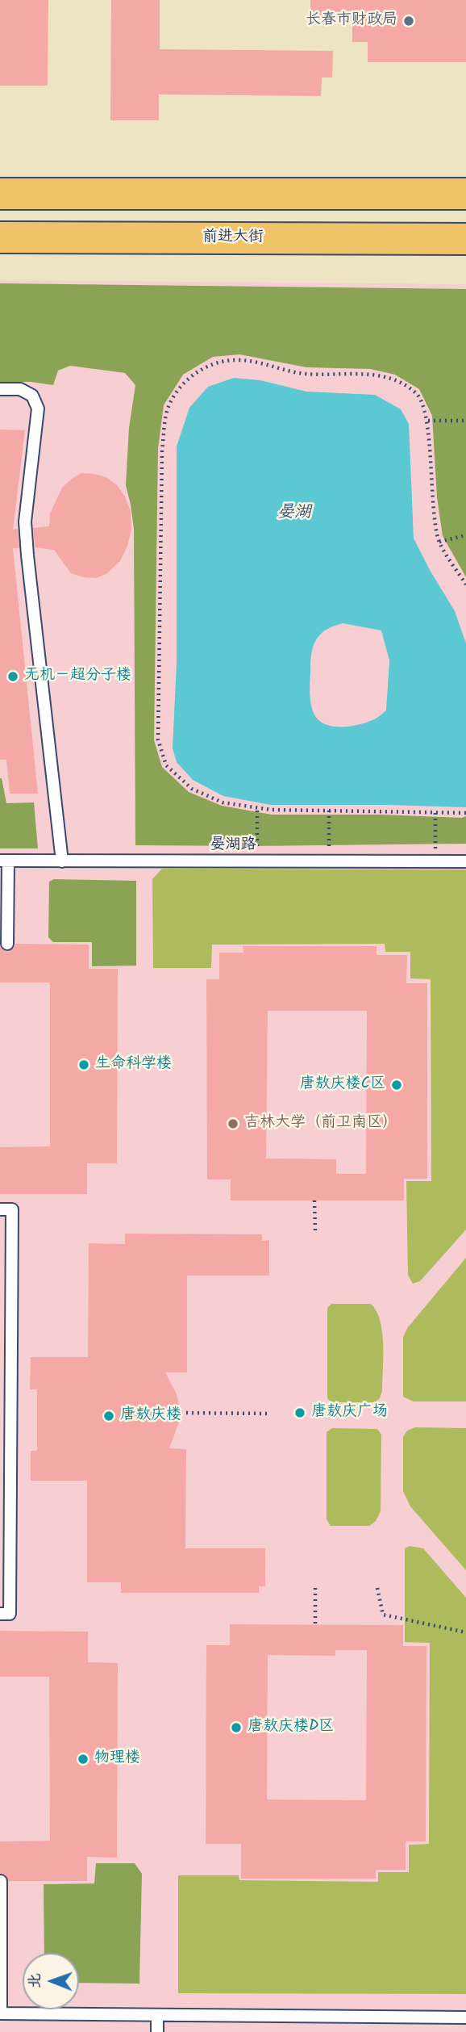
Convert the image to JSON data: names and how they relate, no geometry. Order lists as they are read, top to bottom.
{
  "streets": {
    "main road": ["前进大街"],
    "lane": ["晏湖路"]
  },
  "water": ["晏湖"],
  "places": [
    "长春市财政局",
    "无机－超分子楼",
    "生命科学楼",
    "唐敖庆楼C区",
    "吉林大学（前卫南区）",
    "唐敖庆广场",
    "唐敖庆楼",
    "唐敖庆楼D区",
    "物理楼"
  ],
  "north": "left"
}
